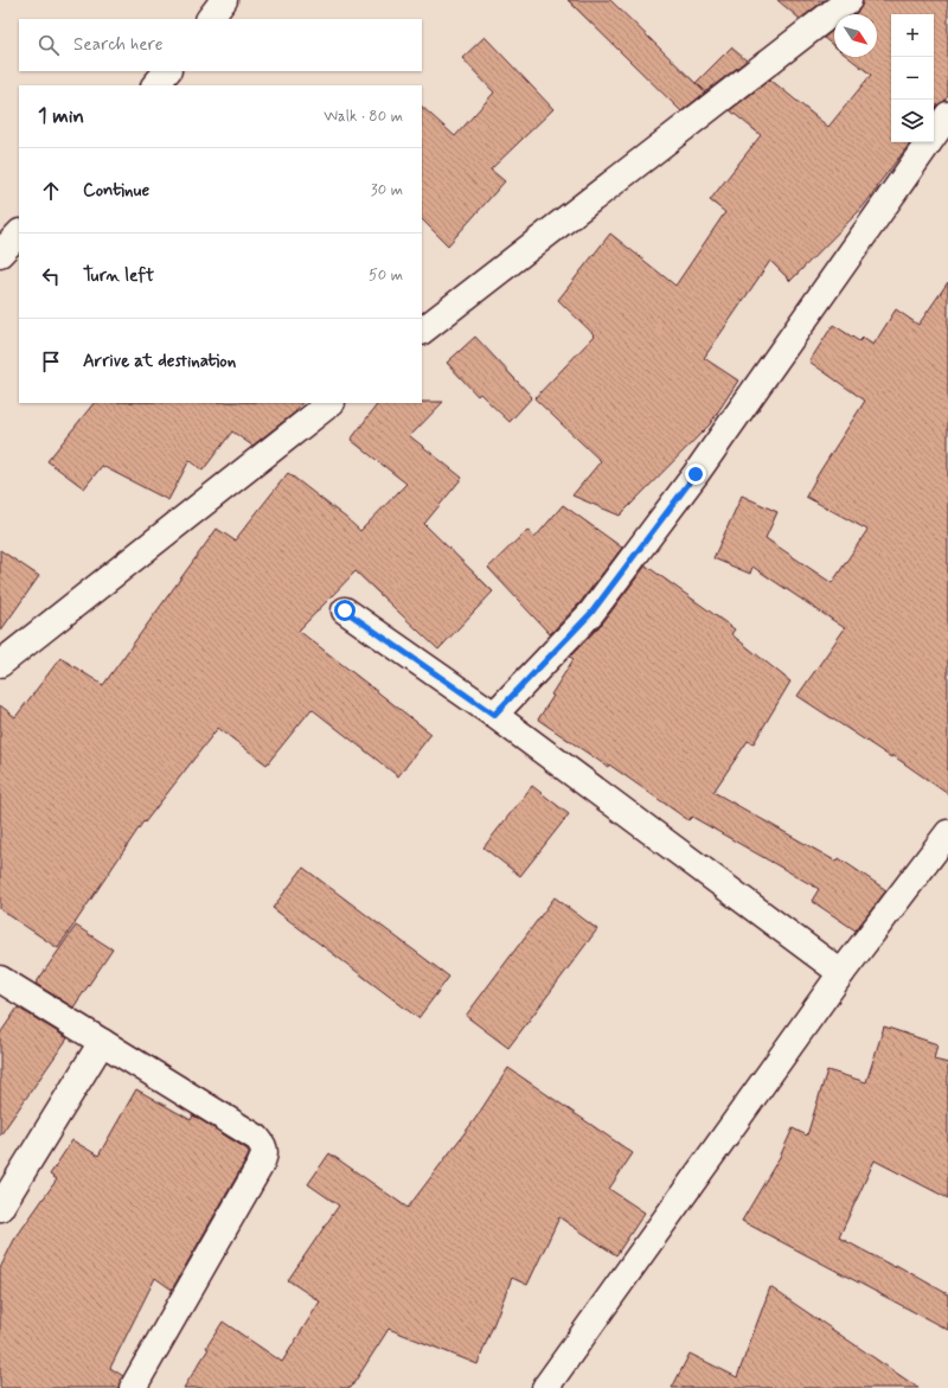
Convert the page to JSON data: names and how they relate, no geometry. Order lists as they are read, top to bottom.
{
  "north": "bottom right",
  "page": {
    "map_buttons": ["+", "−"],
    "search": "Search here",
    "heading": ["1 min", "Walk · 80 m"],
    "list": [
      ["Continue", "30 m"],
      ["Turn left", "50 m"],
      "Arrive at destination"
    ]
  }
}
